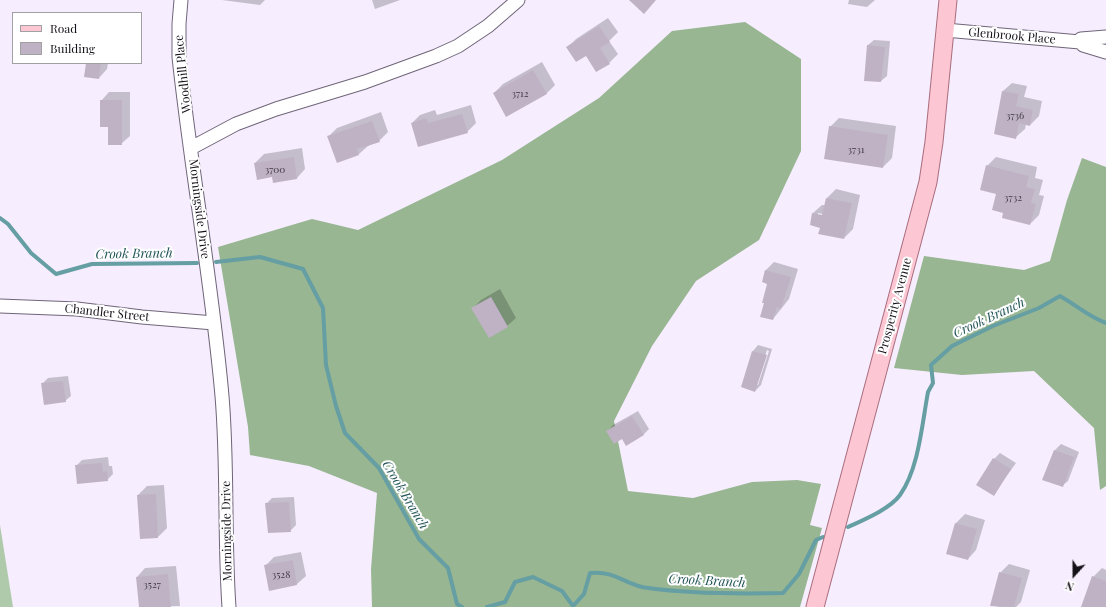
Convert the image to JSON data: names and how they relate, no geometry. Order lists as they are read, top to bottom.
{
  "streets": {
    "main road": ["Prosperity Avenue"],
    "street": [
      "Glenbrook Place",
      "Woodhill Place",
      "Morningside Drive",
      "Chandler Street"
    ]
  },
  "crossings": [
    ["Glenbrook Place", "Prosperity Avenue"],
    ["Woodhill Place", "Morningside Drive"],
    ["Morningside Drive", "Chandler Street"]
  ],
  "water": ["Crook Branch"],
  "house_numbers": [
    "3712",
    "3736",
    "3731",
    "3700",
    "3732",
    "3528",
    "3527"
  ],
  "legend": ["Road", "Building"],
  "north": "bottom"
}
